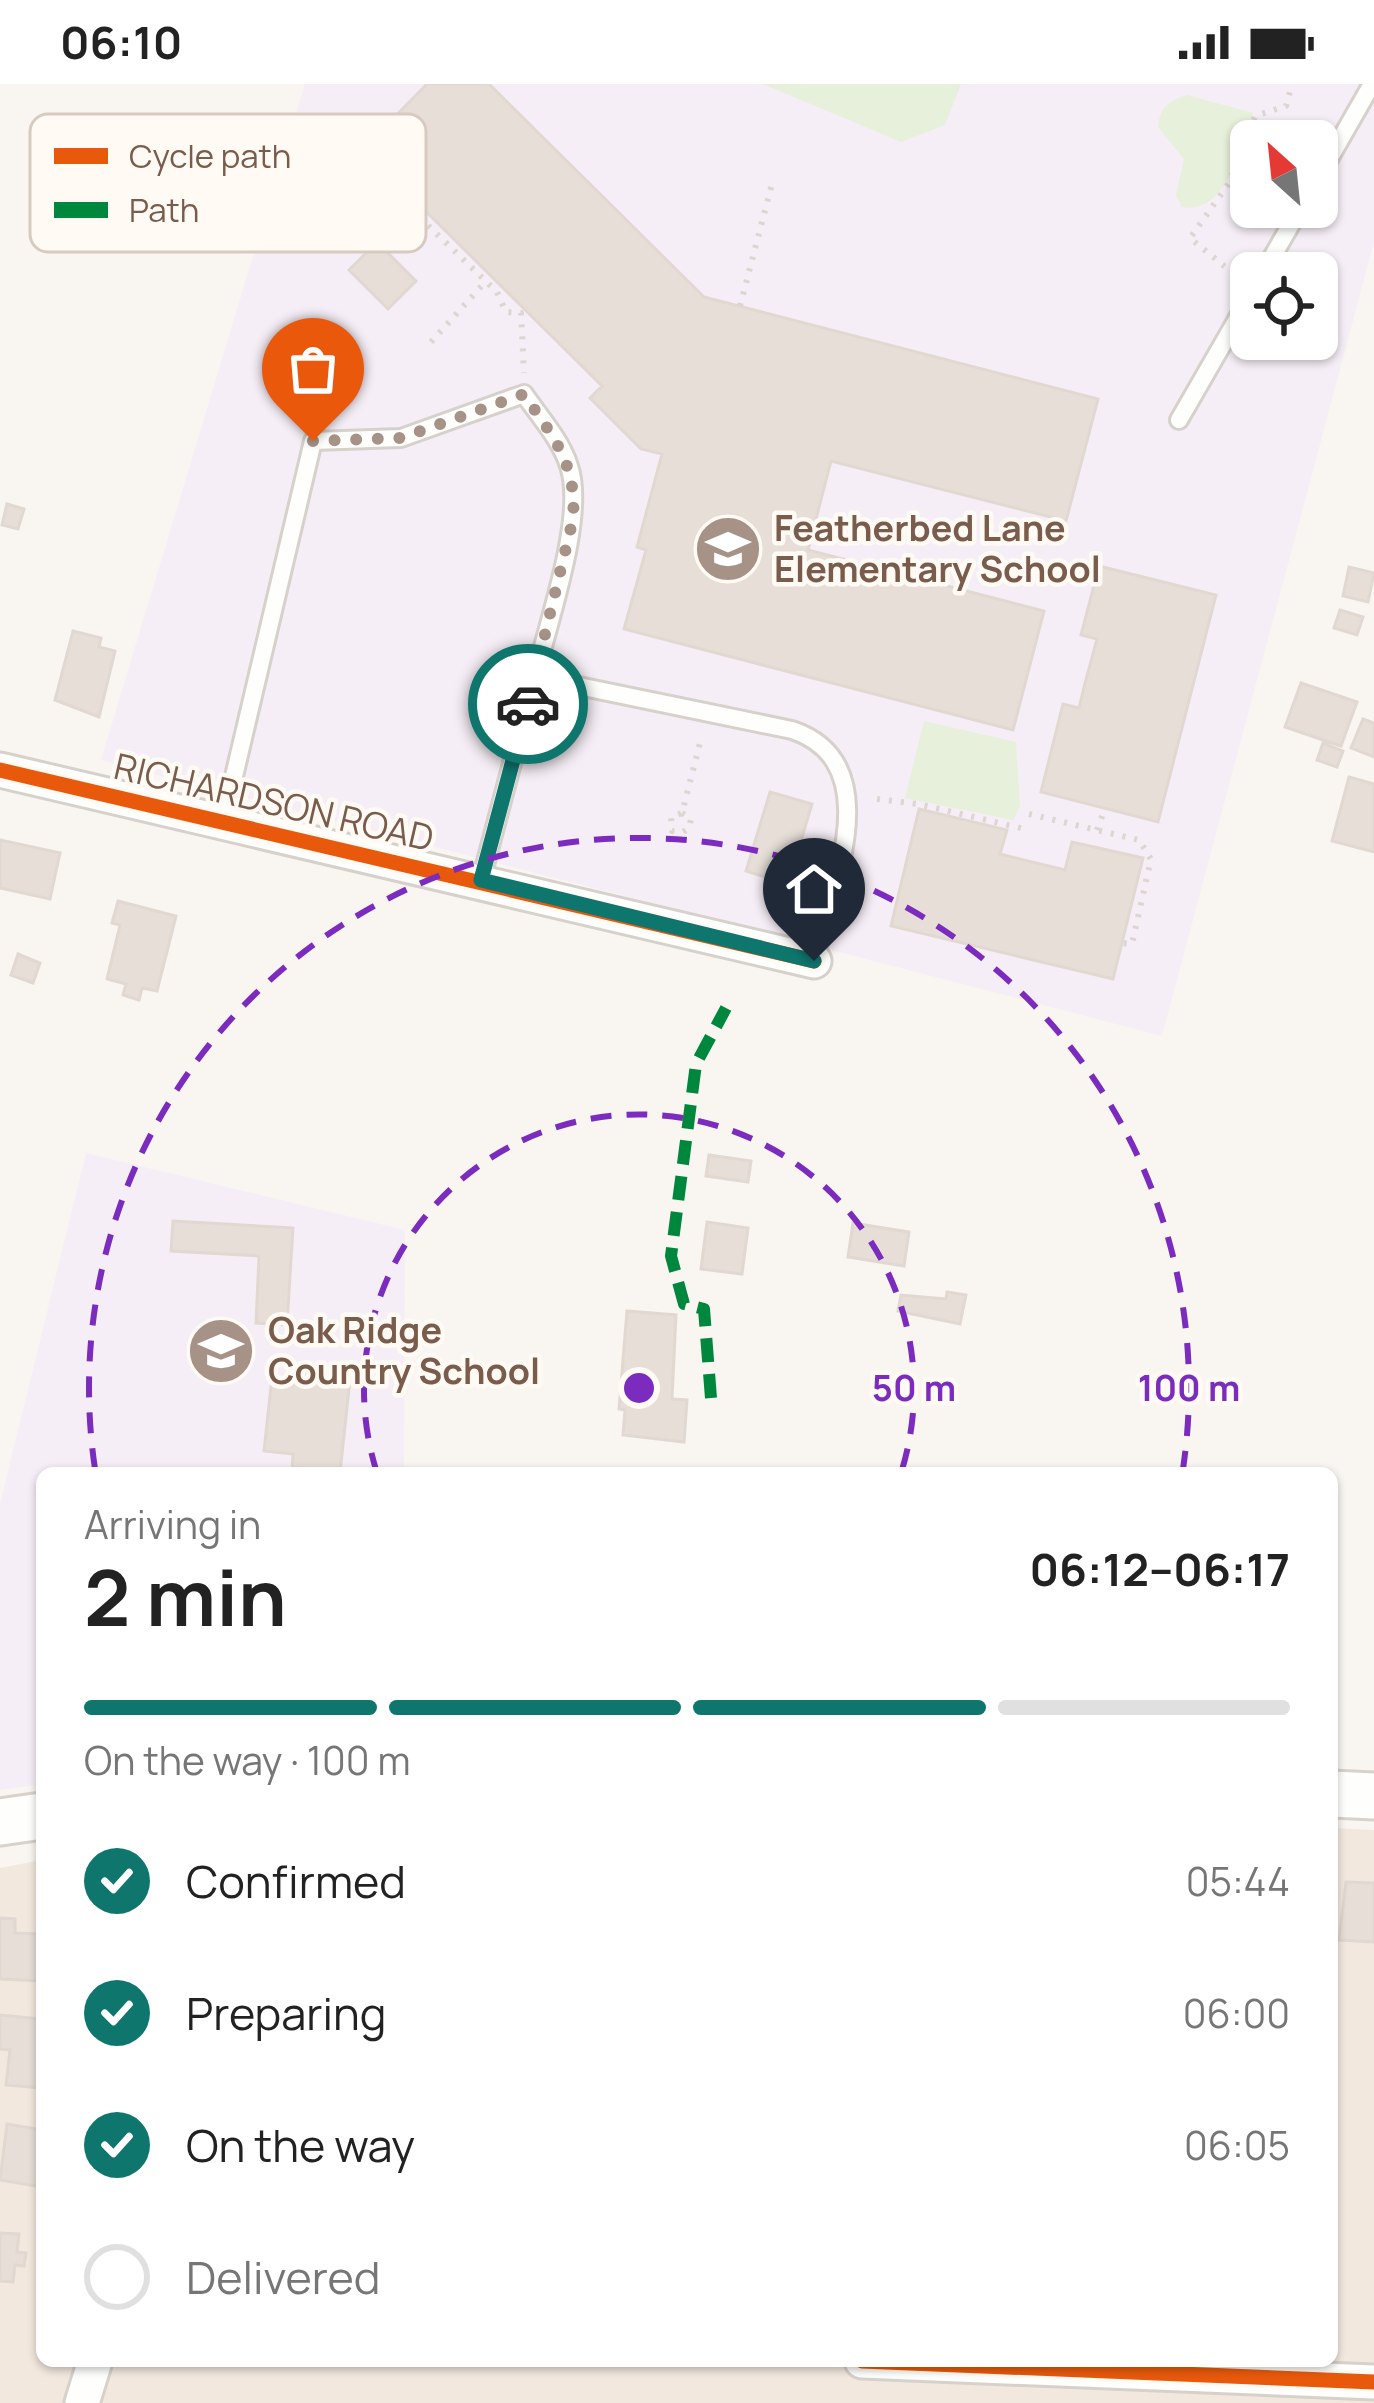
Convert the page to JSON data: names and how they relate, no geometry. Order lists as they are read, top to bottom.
{
  "streets": {
    "street": ["RICHARDSON ROAD"]
  },
  "places": {
    "school or university": ["Featherbed Lane Elementary School", "Oak Ridge Country School"]
  },
  "legend": ["Cycle path", "Path"],
  "north": "top left",
  "page": {
    "status": "06:10",
    "heading": ["2 min", "Arriving in", "06:12–06:17"],
    "bar": "On the way · 100 m",
    "list": [
      ["Confirmed", "05:44"],
      ["Preparing", "06:00"],
      ["On the way", "06:05"],
      "Delivered"
    ]
  },
  "rings": ["50 m", "100 m"]
}
